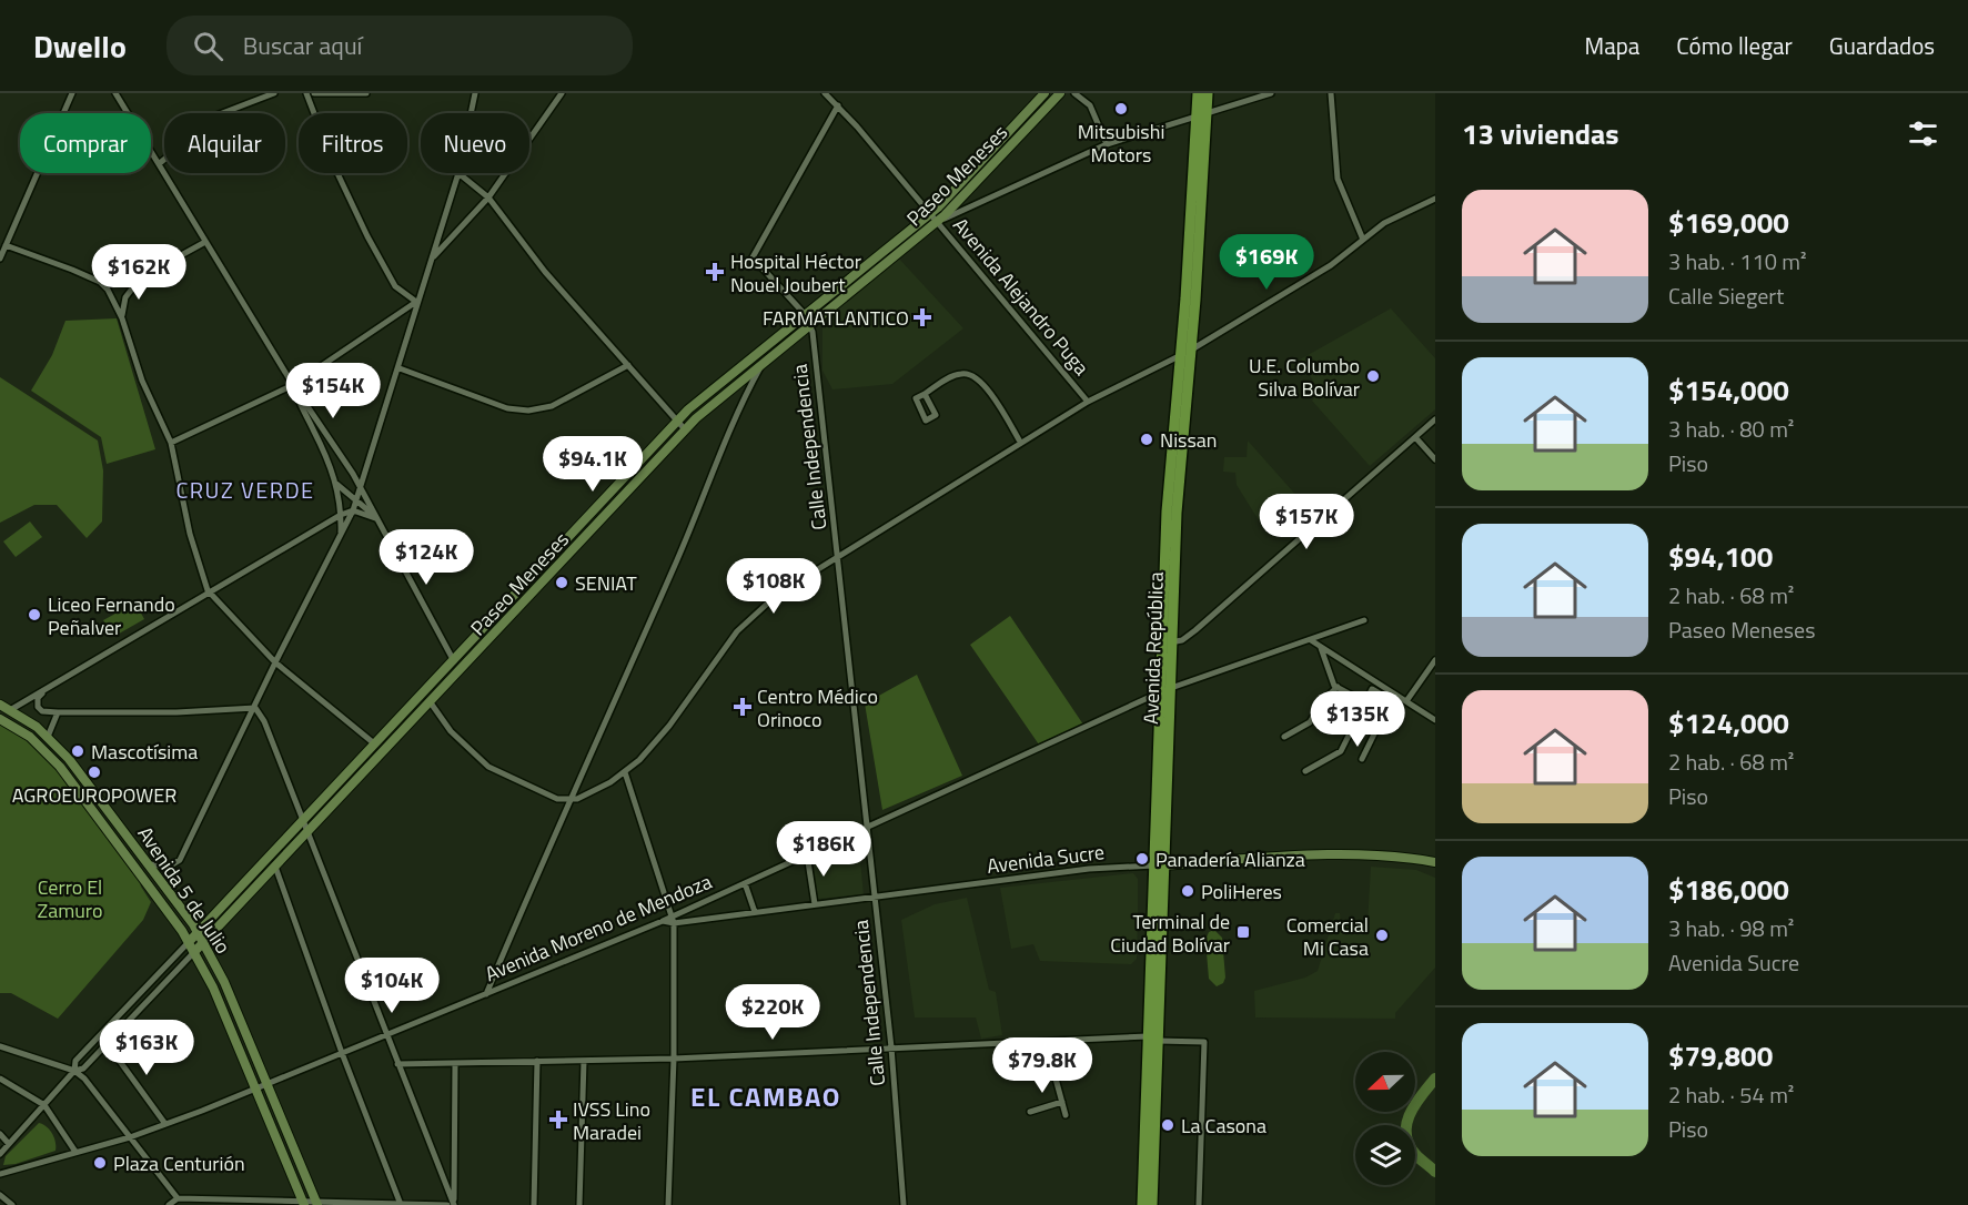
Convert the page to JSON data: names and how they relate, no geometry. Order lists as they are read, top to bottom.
{
  "streets": {
    "main road": ["Avenida República"],
    "street": [
      "Paseo Meneses",
      "Avenida Alejandro Puga",
      "Calle Independencia",
      "Avenida Sucre",
      "Avenida 5 de Julio",
      "Avenida Moreno de Mendoza"
    ]
  },
  "crossings": [
    ["Paseo Meneses", "Avenida Alejandro Puga"],
    ["Paseo Meneses", "Calle Independencia"],
    ["Paseo Meneses", "Avenida 5 de Julio"],
    ["Calle Independencia", "Avenida Sucre"],
    ["Calle Independencia", "Avenida Moreno de Mendoza"],
    ["Avenida República", "Avenida Sucre"],
    ["Avenida República", "Avenida Moreno de Mendoza"],
    ["Avenida Sucre", "Avenida Moreno de Mendoza"],
    ["Avenida 5 de Julio", "Avenida Moreno de Mendoza"]
  ],
  "districts": ["CRUZ VERDE", "EL CAMBAO"],
  "parks": ["Cerro El Zamuro"],
  "places": {
    "other": [
      "Mitsubishi Motors",
      "U.E. Columbo Silva Bolívar",
      "Nissan",
      "SENIAT",
      "Liceo Fernando Peñalver",
      "Mascotísima",
      "AGROEUROPOWER",
      "Panadería Alianza",
      "PoliHeres",
      "Comercial Mi Casa",
      "La Casona",
      "Plaza Centurión"
    ],
    "health": [
      "Hospital Héctor Nouel Joubert",
      "FARMATLANTICO",
      "Centro Médico Orinoco",
      "IVSS Lino Maradei"
    ],
    "transit": ["Terminal de Ciudad Bolívar"]
  },
  "north": "left",
  "page": {
    "header": "Dwello",
    "search": "Buscar aquí",
    "nav": ["Mapa", "Cómo llegar", "Guardados"],
    "heading": "13 viviendas",
    "chip": [
      "Comprar",
      "Alquilar",
      "Filtros",
      "Nuevo"
    ],
    "list": [
      {
        "name": "$169,000",
        "note": "3 hab. · 110 m² · Calle Siegert"
      },
      {
        "name": "$154,000",
        "note": "3 hab. · 80 m² · Piso"
      },
      {
        "name": "$94,100",
        "note": "2 hab. · 68 m² · Paseo Meneses"
      },
      {
        "name": "$124,000",
        "note": "2 hab. · 68 m² · Piso"
      },
      {
        "name": "$186,000",
        "note": "3 hab. · 98 m² · Avenida Sucre"
      },
      {
        "name": "$79,800",
        "note": "2 hab. · 54 m² · Piso"
      }
    ],
    "price": [
      "$169K",
      "$162K",
      "$154K",
      "$94.1K",
      "$157K",
      "$124K",
      "$108K",
      "$135K",
      "$186K",
      "$104K",
      "$220K",
      "$163K",
      "$79.8K"
    ]
  }
}
